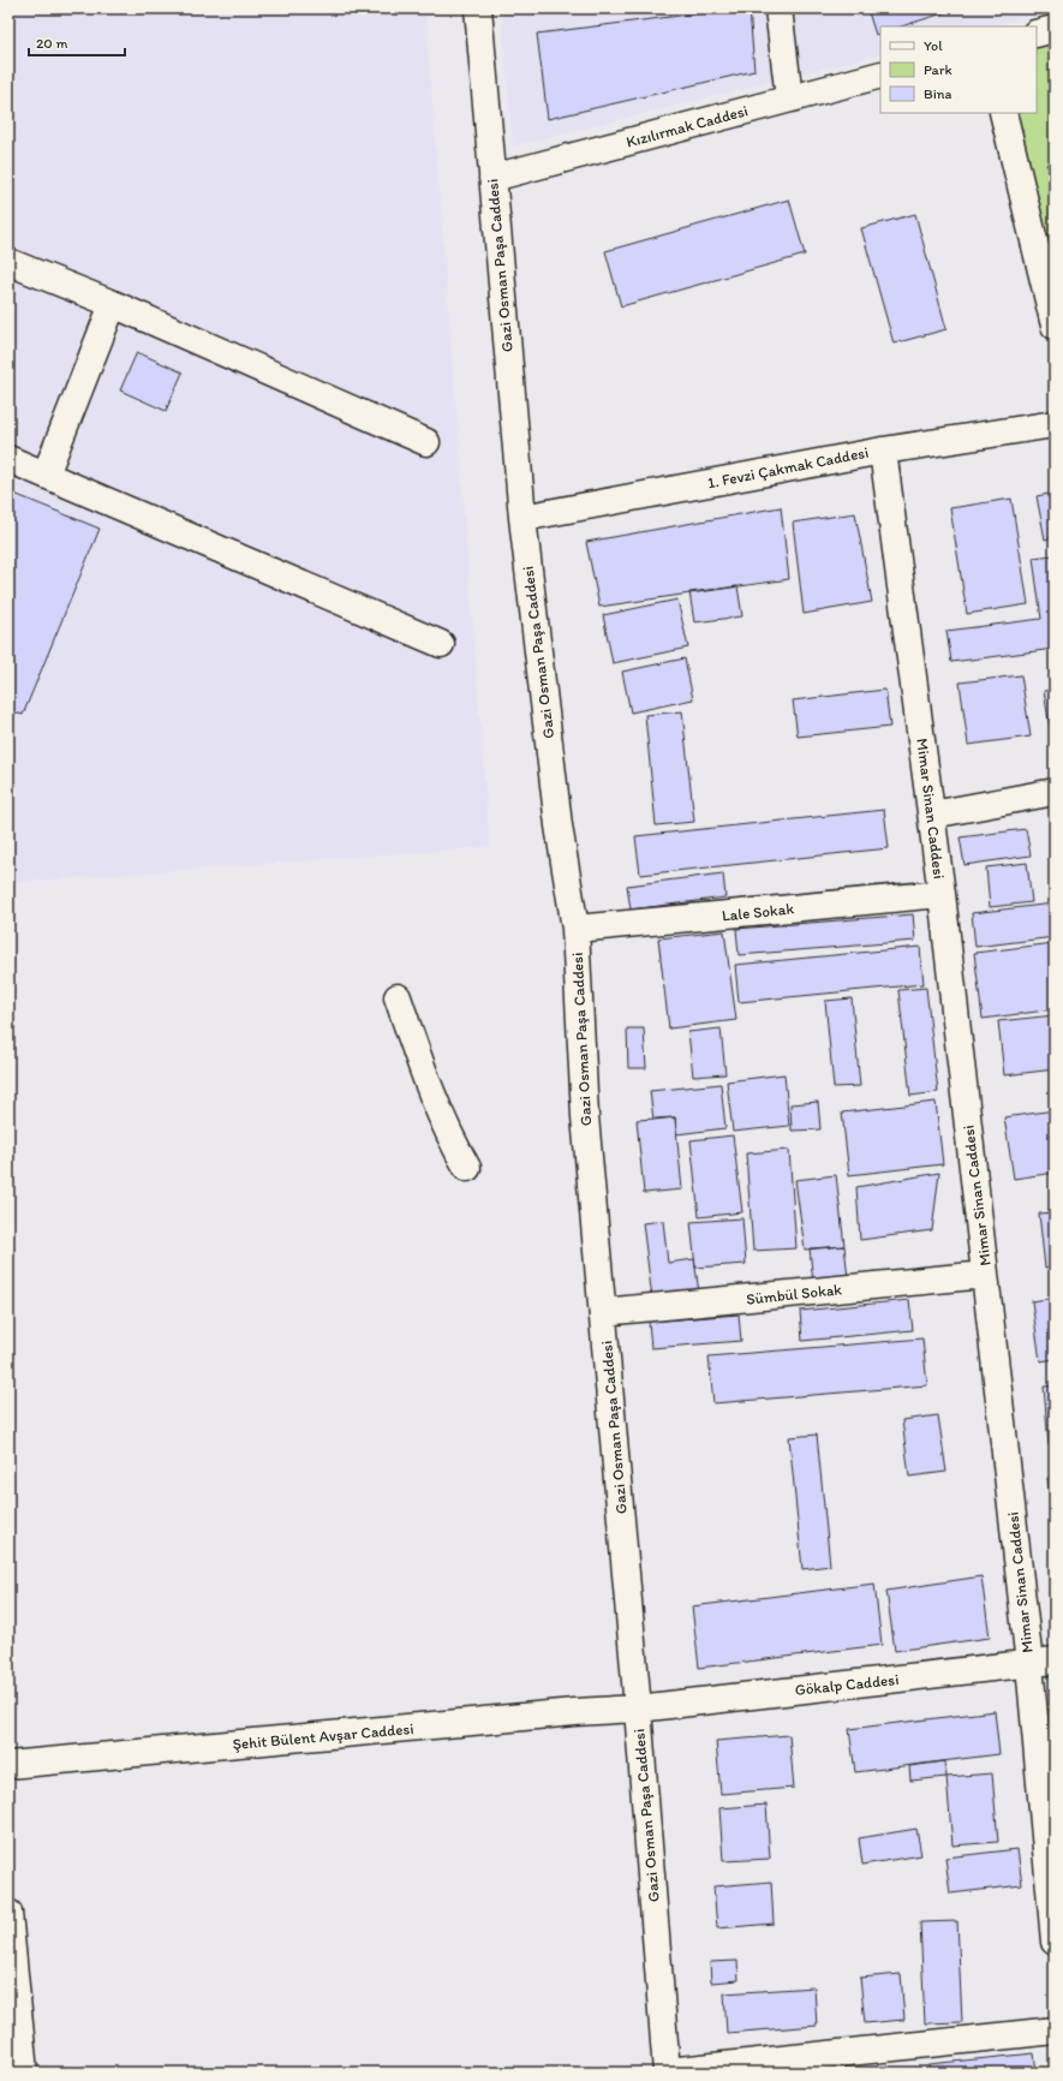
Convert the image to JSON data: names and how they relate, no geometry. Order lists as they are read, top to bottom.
{
  "streets": {
    "street": [
      "Kızılırmak Caddesi",
      "Gazi Osman Paşa Caddesi",
      "1. Fevzi Çakmak Caddesi",
      "Mimar Sinan Caddesi",
      "Lale Sokak",
      "Sümbül Sokak",
      "Gökalp Caddesi",
      "Şehit Bülent Avşar Caddesi"
    ]
  },
  "crossings": [
    ["Kızılırmak Caddesi", "Gazi Osman Paşa Caddesi"],
    ["Gazi Osman Paşa Caddesi", "1. Fevzi Çakmak Caddesi"],
    ["Gazi Osman Paşa Caddesi", "Lale Sokak"],
    ["Gazi Osman Paşa Caddesi", "Sümbül Sokak"],
    ["Gazi Osman Paşa Caddesi", "Gökalp Caddesi"],
    ["Gazi Osman Paşa Caddesi", "Şehit Bülent Avşar Caddesi"],
    ["1. Fevzi Çakmak Caddesi", "Mimar Sinan Caddesi"],
    ["Mimar Sinan Caddesi", "Lale Sokak"],
    ["Mimar Sinan Caddesi", "Sümbül Sokak"],
    ["Mimar Sinan Caddesi", "Gökalp Caddesi"],
    ["Gökalp Caddesi", "Şehit Bülent Avşar Caddesi"]
  ],
  "legend": ["Yol", "Park", "Bina"],
  "scale_bar": "20 m"
}
